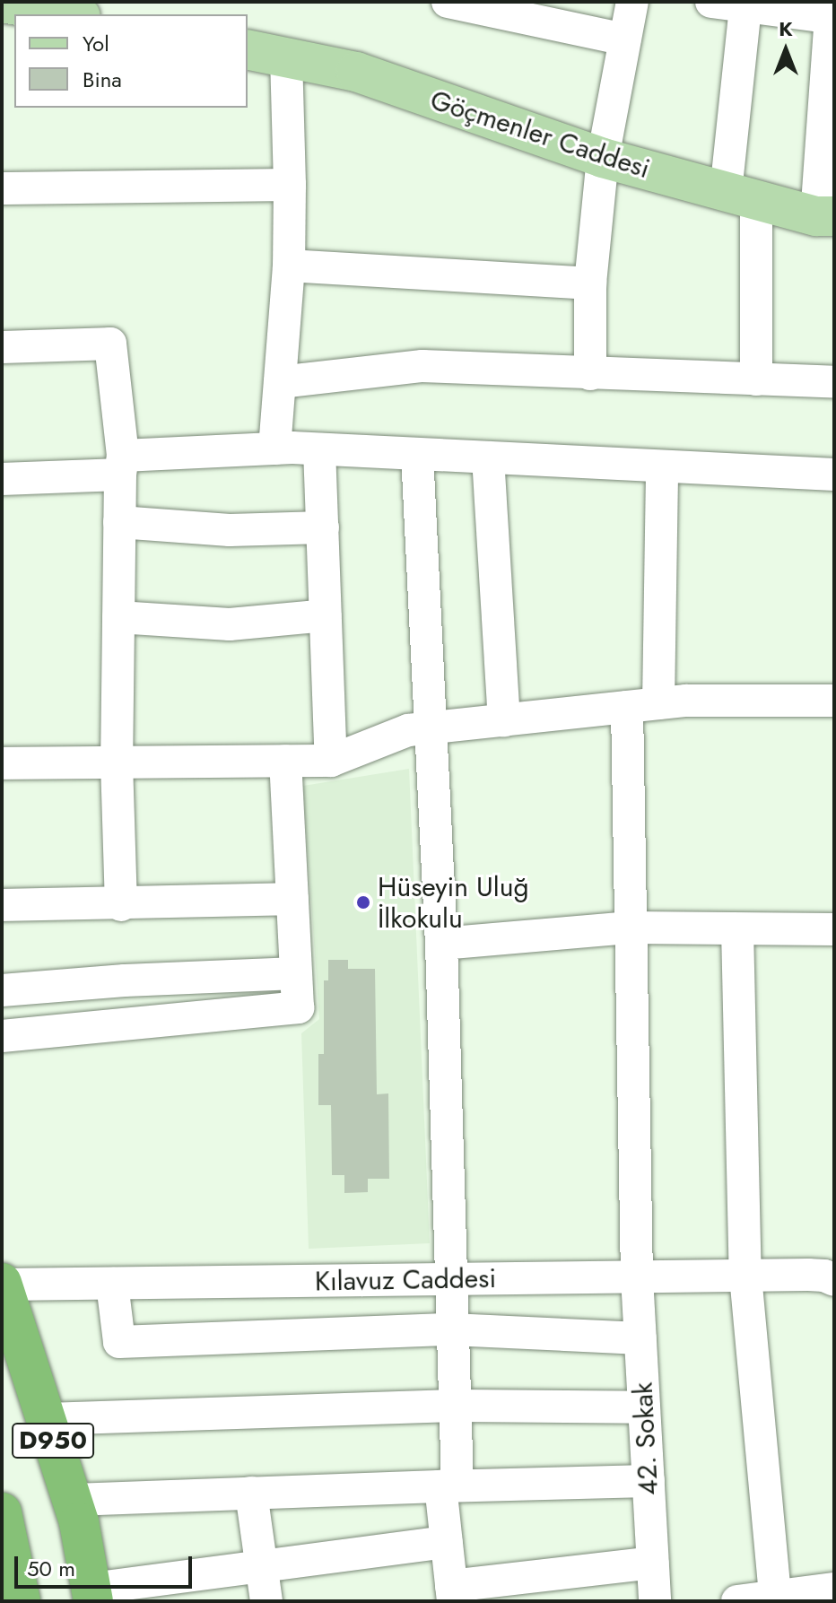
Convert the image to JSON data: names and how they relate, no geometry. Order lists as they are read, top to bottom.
{
  "streets": {
    "highway": ["D950"],
    "main road": ["Göçmenler Caddesi"],
    "street": ["Kılavuz Caddesi", "42. Sokak"]
  },
  "crossings": [
    ["Kılavuz Caddesi", "42. Sokak"],
    ["Kılavuz Caddesi", "D950"]
  ],
  "places": ["Hüseyin Uluğ İlkokulu"],
  "legend": ["Yol", "Bina"],
  "scale_bar": "50 m",
  "north": "top"
}
